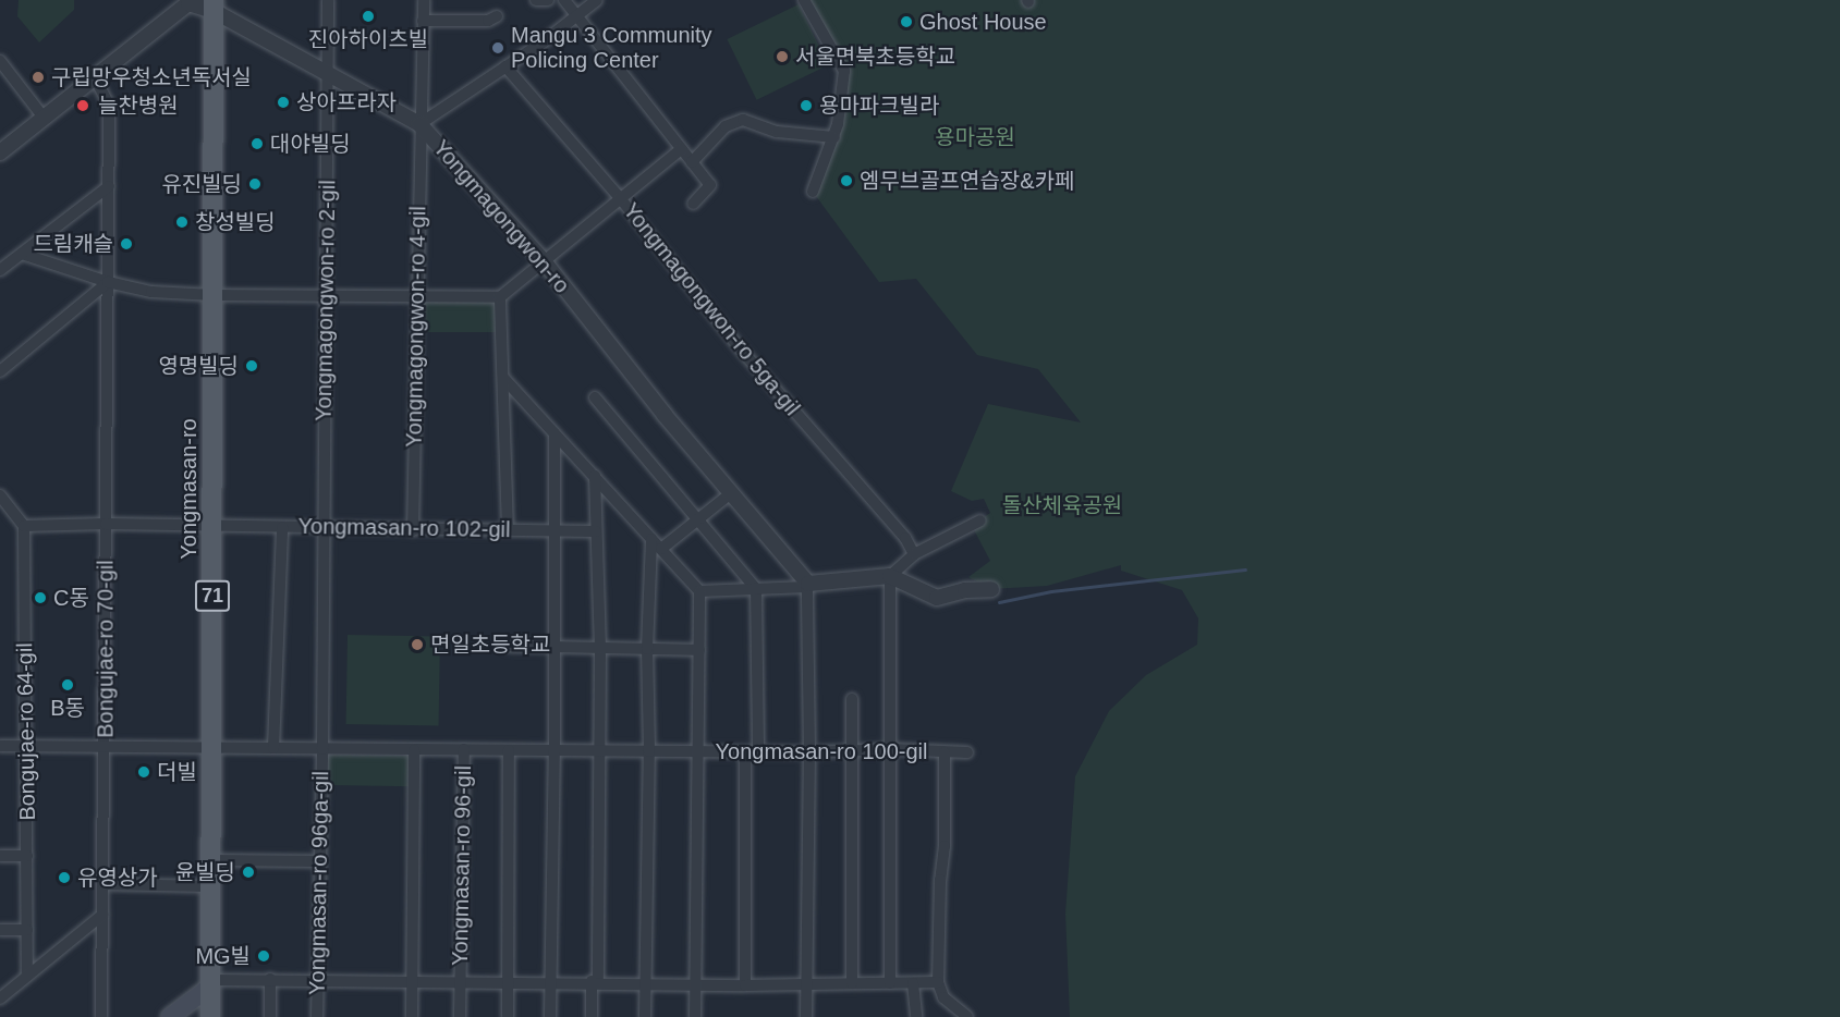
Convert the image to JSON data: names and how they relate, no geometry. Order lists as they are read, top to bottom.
{
  "streets": {
    "main road": ["Yongmasan-ro", "71"],
    "street": [
      "Yongmagongwon-ro",
      "Yongmagongwon-ro 2-gil",
      "Yongmagongwon-ro 5ga-gil",
      "Yongmagongwon-ro 4-gil",
      "Yongmasan-ro 102-gil",
      "Bongujae-ro 70-gil",
      "Bongujae-ro 64-gil",
      "Yongmasan-ro 100-gil",
      "Yongmasan-ro 96-gil",
      "Yongmasan-ro 96ga-gil"
    ]
  },
  "crossings": [
    ["Yongmagongwon-ro", "Yongmagongwon-ro 2-gil"],
    ["Yongmagongwon-ro", "Yongmagongwon-ro 4-gil"],
    ["Yongmagongwon-ro", "Yongmasan-ro"],
    ["Yongmagongwon-ro 2-gil", "Yongmasan-ro 102-gil"],
    ["Yongmagongwon-ro 4-gil", "Yongmasan-ro 102-gil"],
    ["Yongmasan-ro", "Yongmasan-ro 102-gil"],
    ["Yongmasan-ro", "Yongmasan-ro 100-gil"],
    ["Yongmasan-ro", "Yongmasan-ro 96-gil"],
    ["Yongmasan-ro 102-gil", "Bongujae-ro 70-gil"],
    ["Yongmasan-ro 102-gil", "Bongujae-ro 64-gil"],
    ["Bongujae-ro 70-gil", "Yongmasan-ro 100-gil"],
    ["Bongujae-ro 64-gil", "Yongmasan-ro 100-gil"],
    ["Yongmasan-ro 100-gil", "Yongmasan-ro 96-gil"],
    ["Yongmasan-ro 100-gil", "Yongmasan-ro 96ga-gil"],
    ["Yongmasan-ro 96-gil", "Yongmasan-ro 96ga-gil"]
  ],
  "parks": ["용마공원", "돌산체육공원"],
  "places": [
    "진아하이츠빌",
    "Ghost House",
    "Mangu 3 Community Policing Center",
    "서울면북초등학교",
    "구립망우청소년독서실",
    "상아프라자",
    "늘찬병원",
    "용마파크빌라",
    "대야빌딩",
    "엠무브골프연습장&카페",
    "유진빌딩",
    "창성빌딩",
    "드림캐슬",
    "영명빌딩",
    "C동",
    "면일초등학교",
    "B동",
    "더빌",
    "윤빌딩",
    "유영상가",
    "MG빌"
  ]
}
